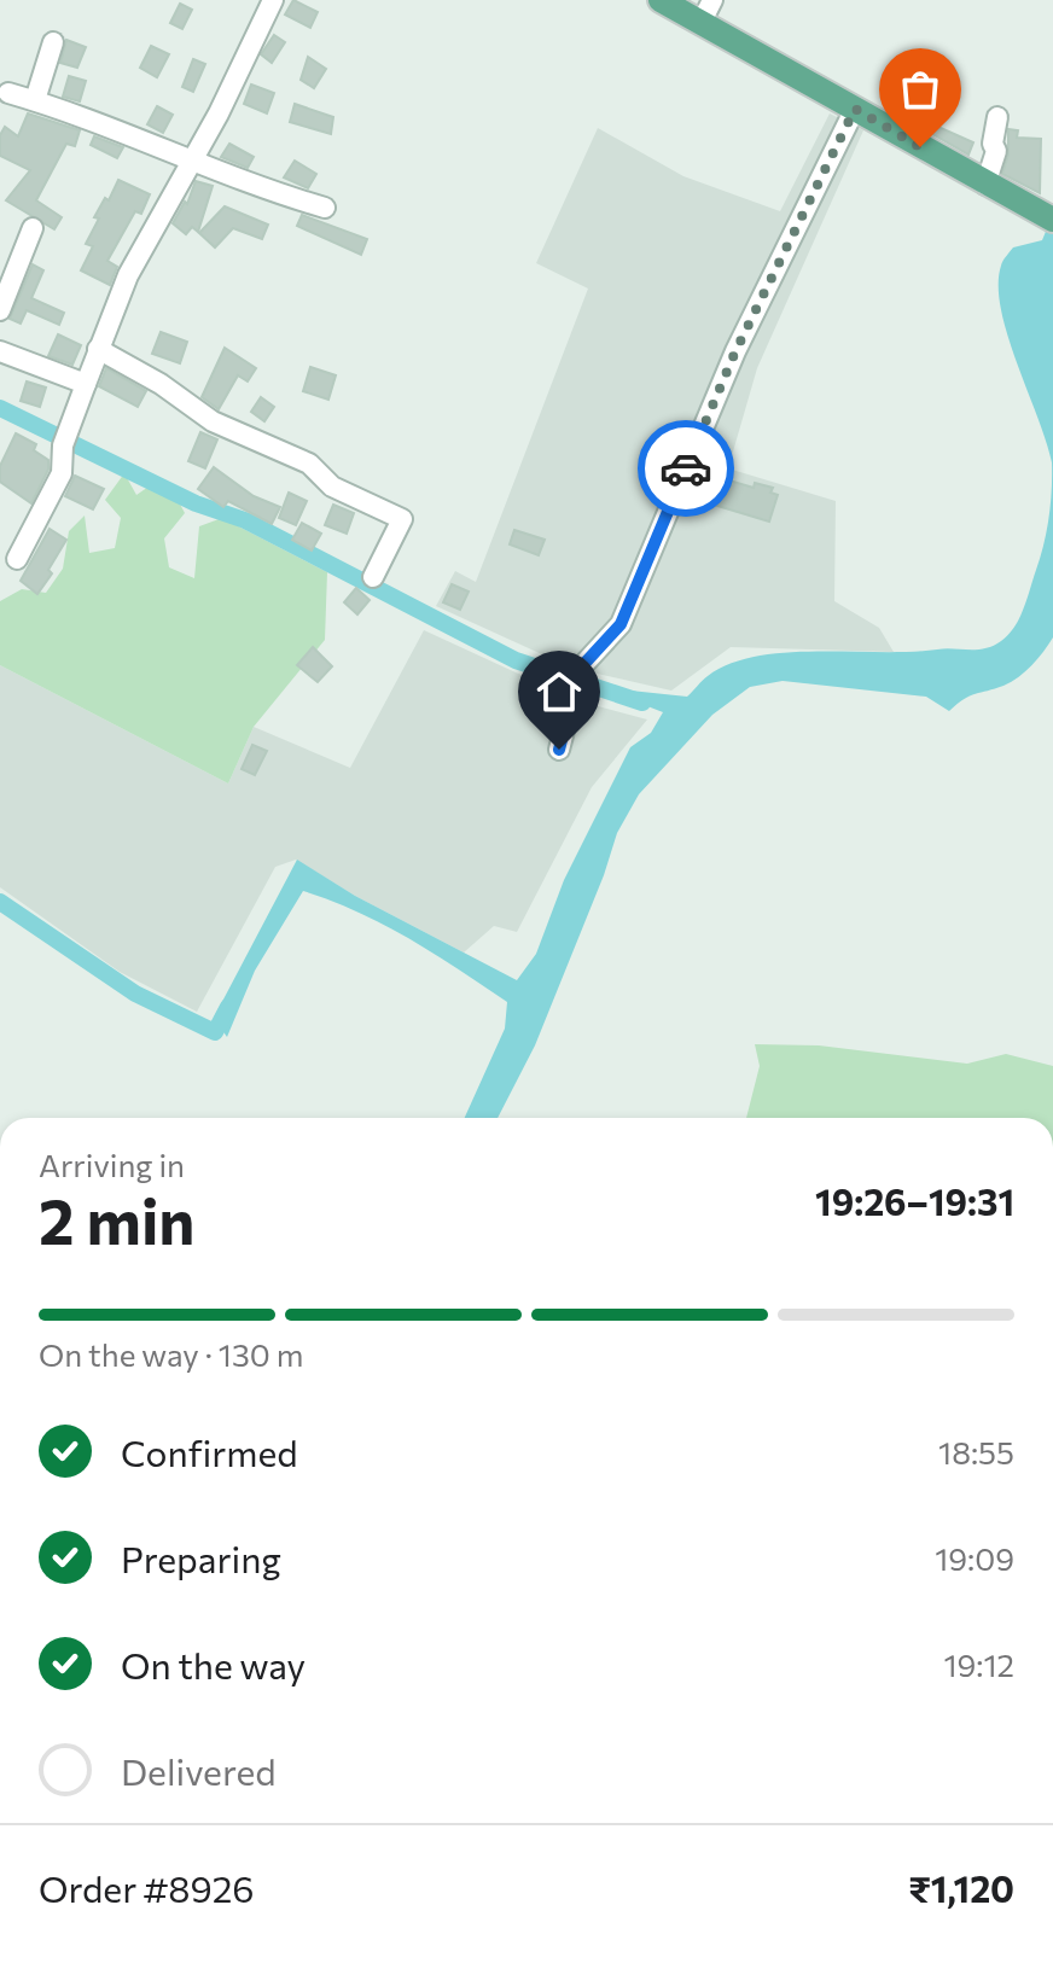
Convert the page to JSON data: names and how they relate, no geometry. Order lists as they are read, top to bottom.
{
  "page": {
    "heading": ["2 min", "Arriving in", "19:26–19:31"],
    "panel": ["Order #8926", "₹1,120"],
    "bar": "On the way · 130 m",
    "list": [
      ["Confirmed", "18:55"],
      ["Preparing", "19:09"],
      ["On the way", "19:12"],
      "Delivered"
    ]
  }
}
